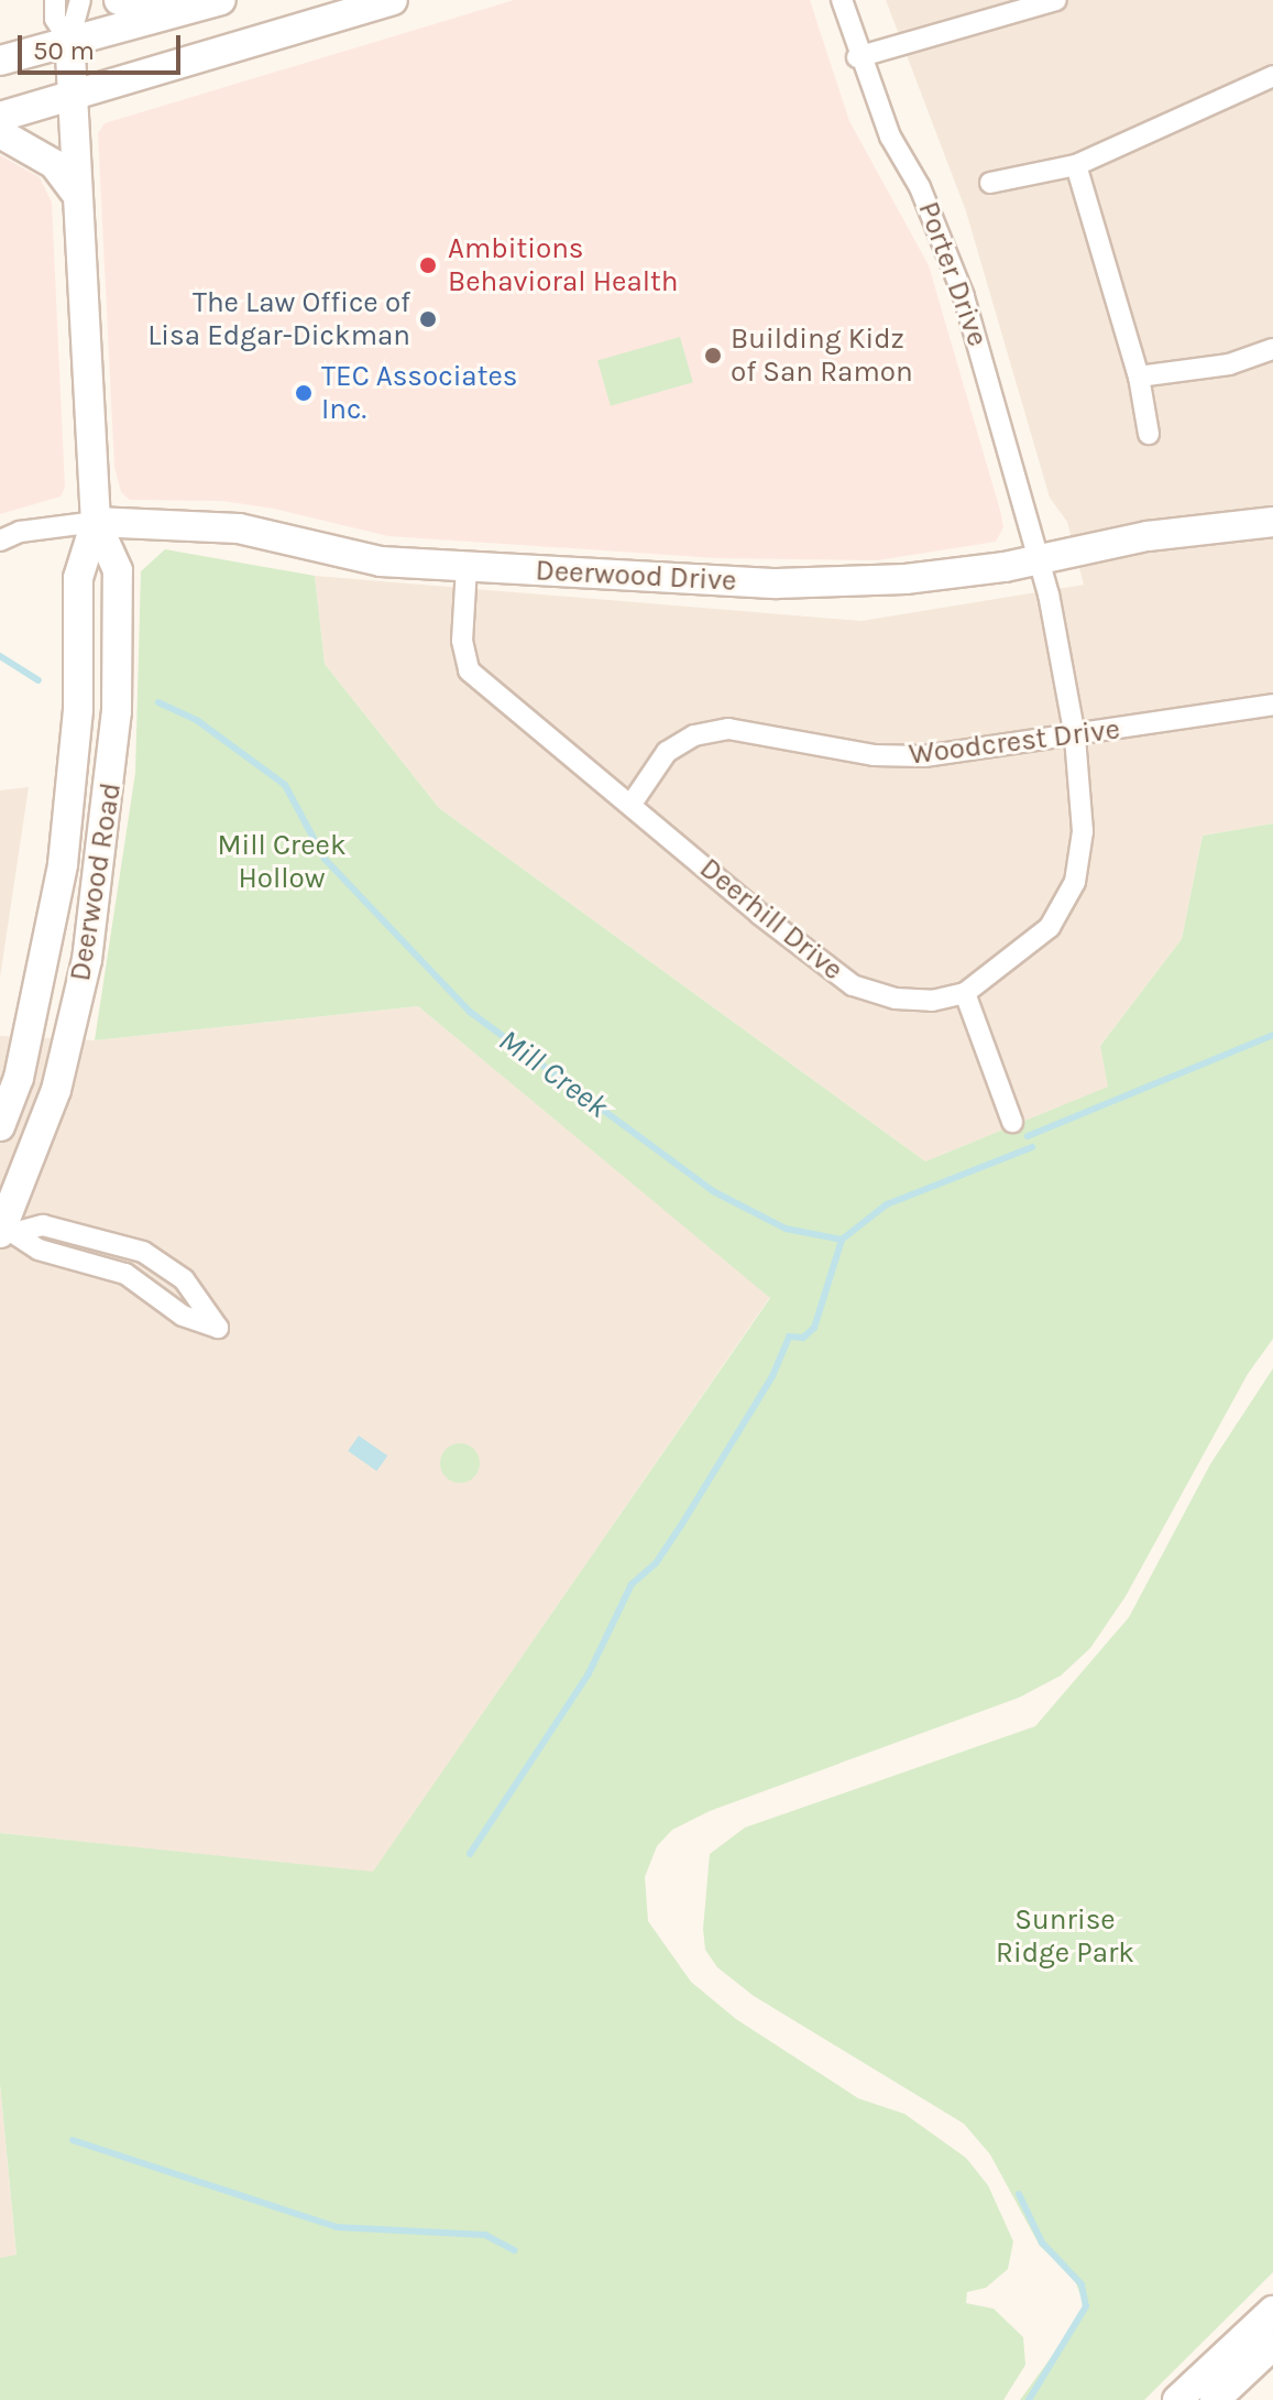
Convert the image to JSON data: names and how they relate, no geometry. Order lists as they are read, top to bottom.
{
  "streets": {
    "street": [
      "Porter Drive",
      "Deerwood Drive",
      "Woodcrest Drive",
      "Deerwood Road",
      "Deerhill Drive"
    ]
  },
  "crossings": [
    ["Porter Drive", "Deerwood Drive"],
    ["Porter Drive", "Deerhill Drive"],
    ["Deerwood Drive", "Deerwood Road"],
    ["Deerwood Drive", "Deerhill Drive"],
    ["Woodcrest Drive", "Deerhill Drive"]
  ],
  "water": ["Mill Creek"],
  "parks": ["Mill Creek Hollow", "Sunrise Ridge Park"],
  "places": [
    "Ambitions Behavioral Health",
    "The Law Office of Lisa Edgar-Dickman",
    "Building Kidz of San Ramon",
    "TEC Associates Inc."
  ],
  "scale_bar": "50 m"
}
